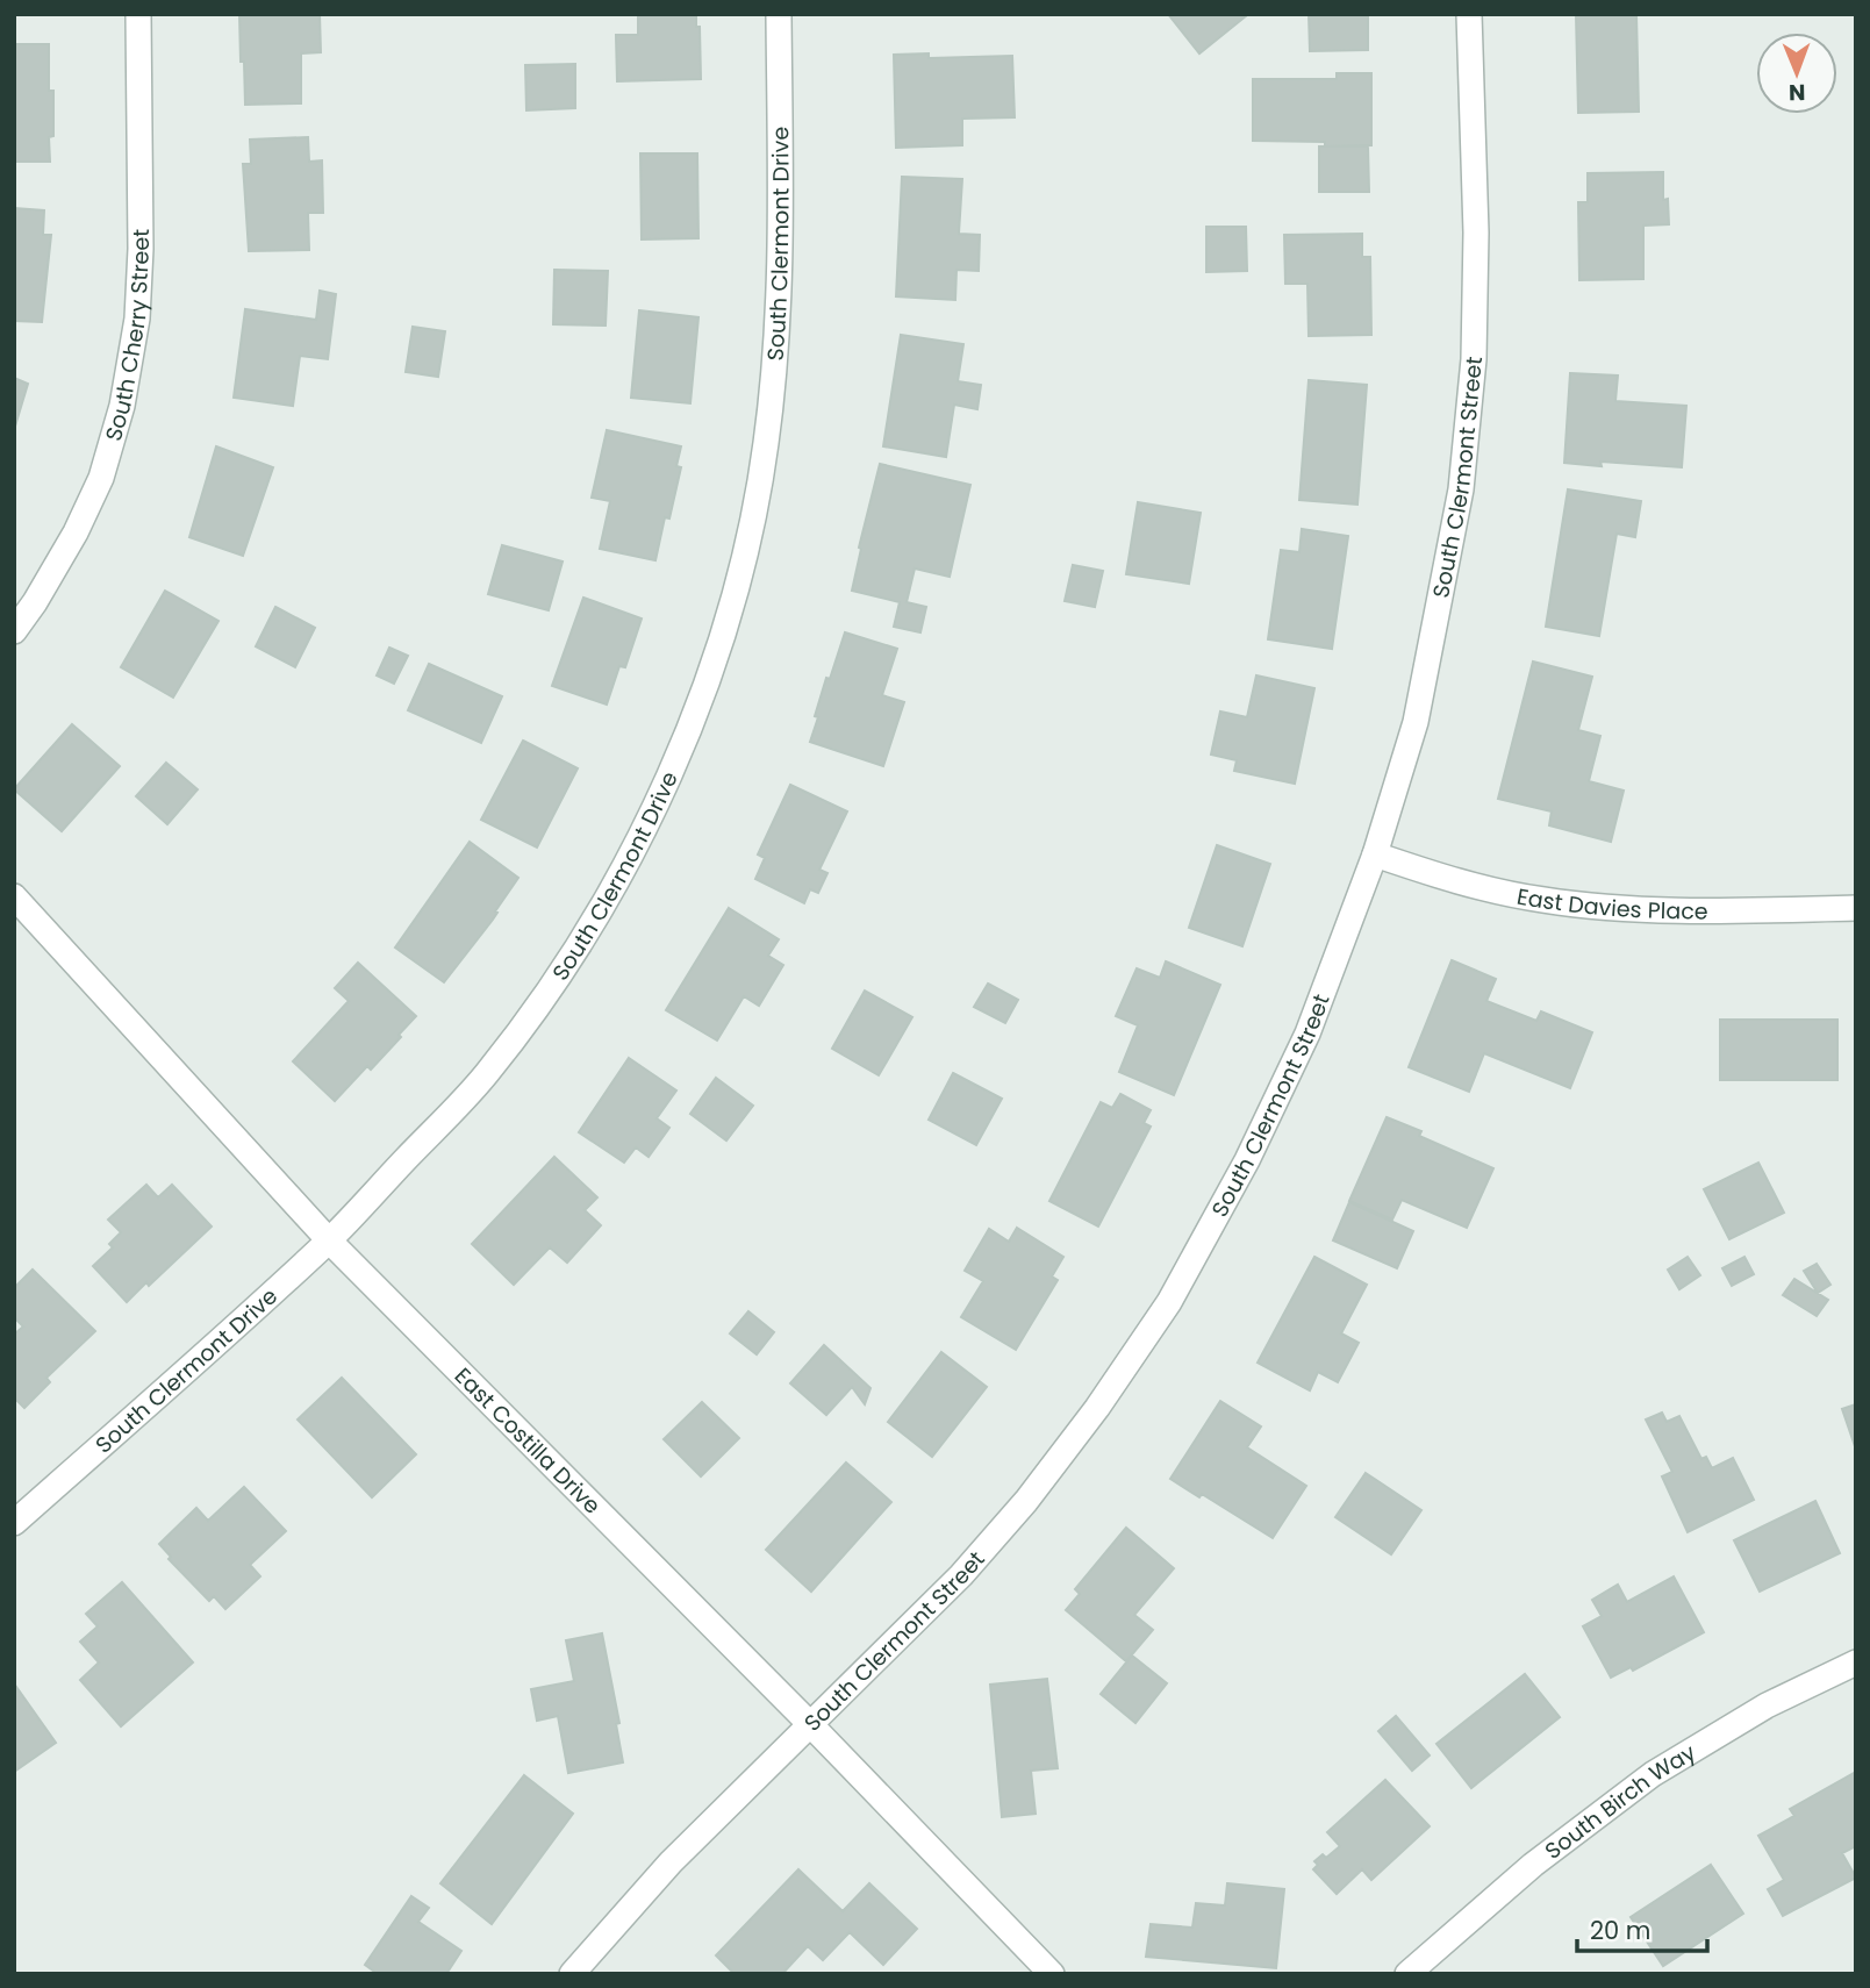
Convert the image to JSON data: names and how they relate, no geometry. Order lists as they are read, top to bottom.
{
  "streets": {
    "street": [
      "South Clermont Drive",
      "South Cherry Street",
      "South Clermont Street",
      "East Davies Place",
      "East Costilla Drive",
      "South Birch Way"
    ]
  },
  "crossings": [
    ["South Clermont Drive", "East Costilla Drive"],
    ["South Clermont Street", "East Davies Place"],
    ["South Clermont Street", "East Costilla Drive"]
  ],
  "scale_bar": "20 m",
  "north": "bottom"
}
